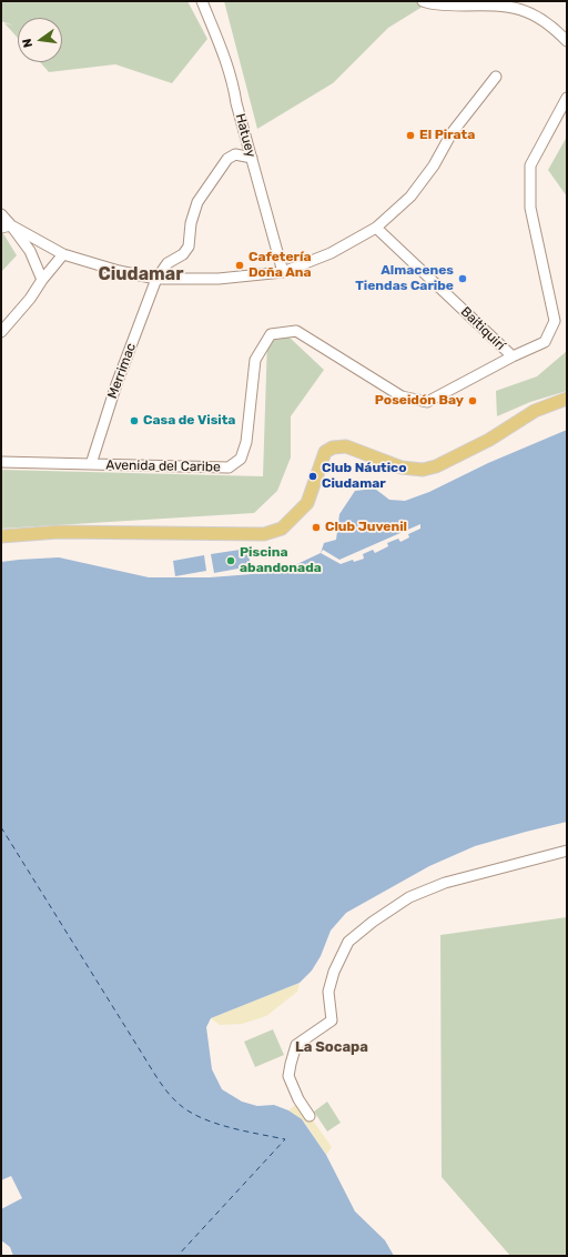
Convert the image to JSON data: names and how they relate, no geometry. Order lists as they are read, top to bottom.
{
  "streets": {
    "street": [
      "Hatuey",
      "Baitiquirí",
      "Merrimac",
      "Avenida del Caribe"
    ]
  },
  "crossings": [
    ["Baitiquirí", "Avenida del Caribe"],
    ["Merrimac", "Avenida del Caribe"]
  ],
  "districts": ["Ciudamar", "La Socapa"],
  "places": [
    "El Pirata",
    "Cafetería Doña Ana",
    "Almacenes Tiendas Caribe",
    "Poseidón Bay",
    "Casa de Visita",
    "Club Náutico Ciudamar",
    "Club Juvenil",
    "Piscina abandonada"
  ],
  "north": "left"
}
